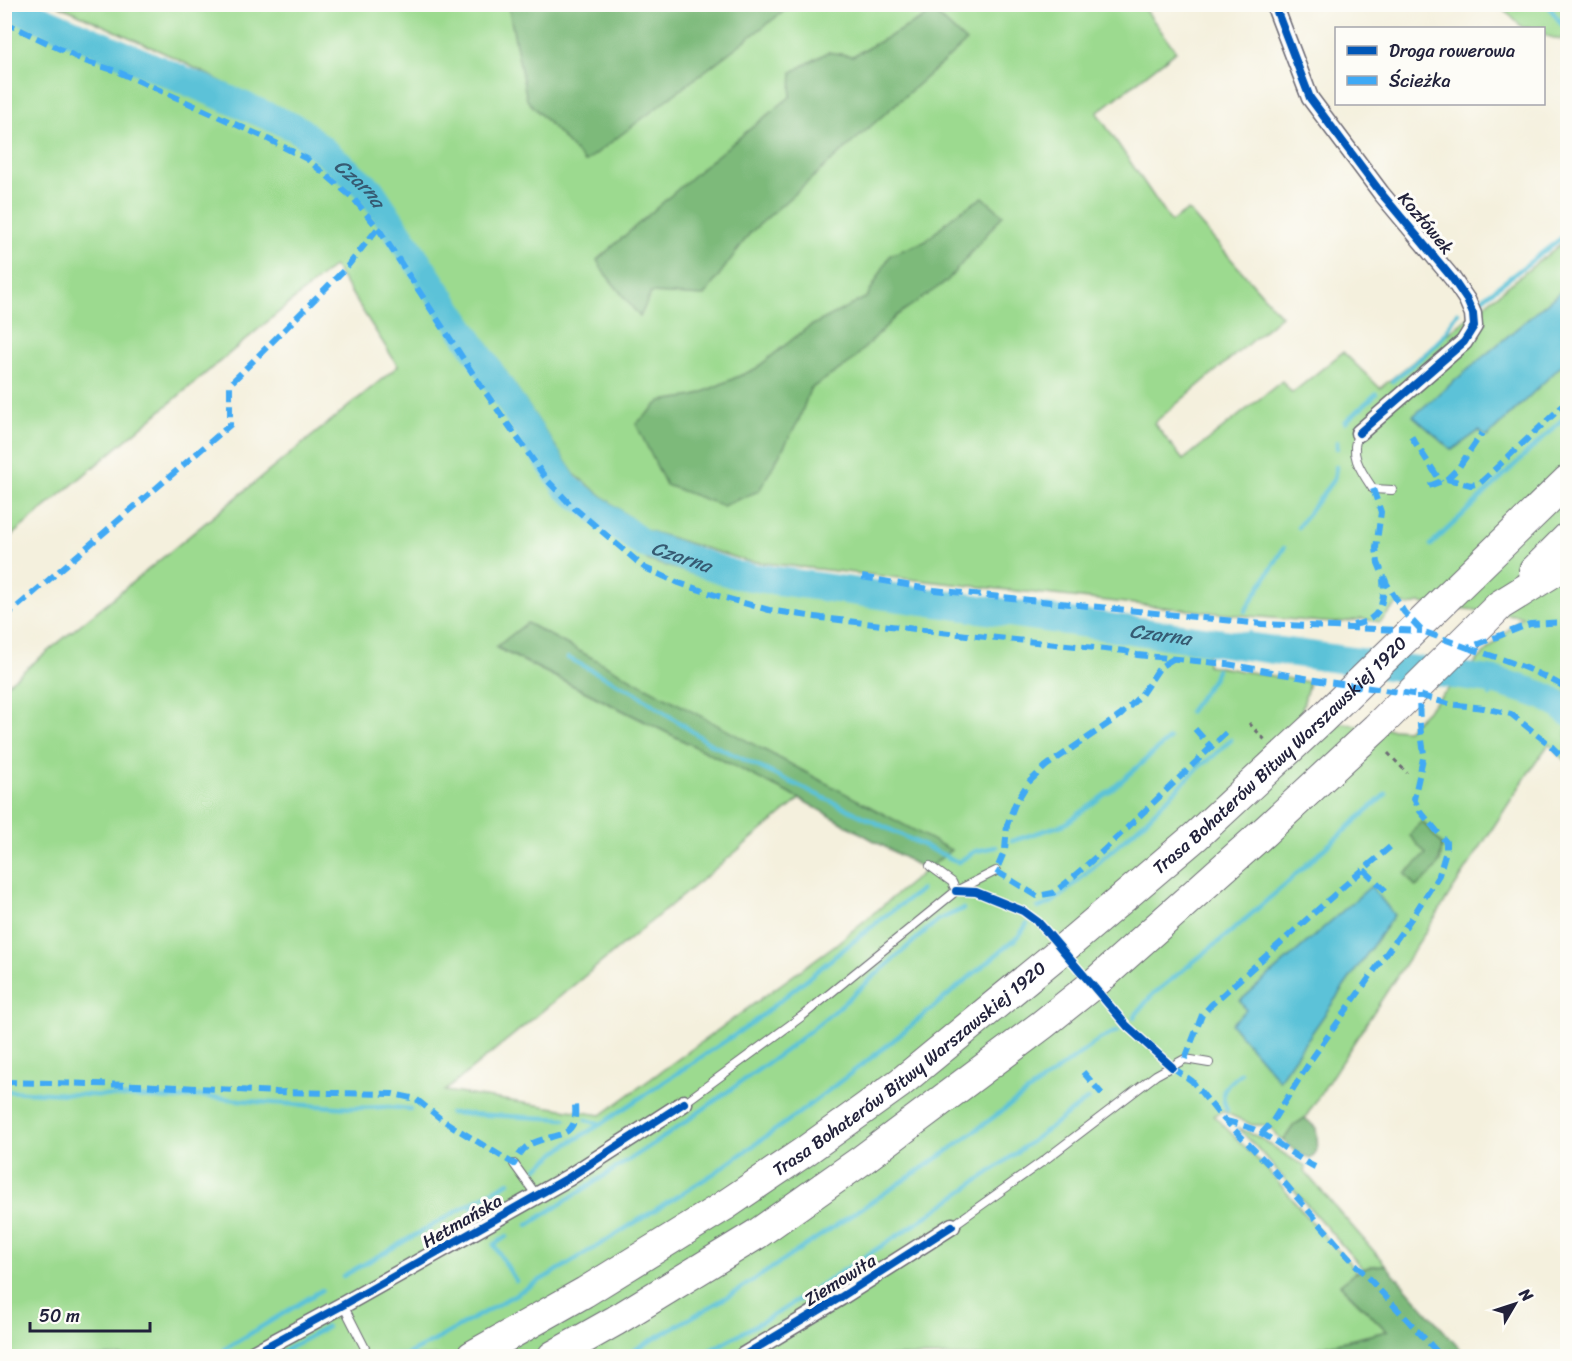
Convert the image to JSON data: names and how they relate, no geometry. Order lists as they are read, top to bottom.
{
  "streets": {
    "highway": ["Trasa Bohaterów Bitwy Warszawskiej 1920"],
    "street": ["Kozłówek", "Hetmańska", "Ziemowita"]
  },
  "water": ["Czarna"],
  "legend": ["Droga rowerowa", "Ścieżka"],
  "scale_bar": "50 m",
  "north": "top right"
}
